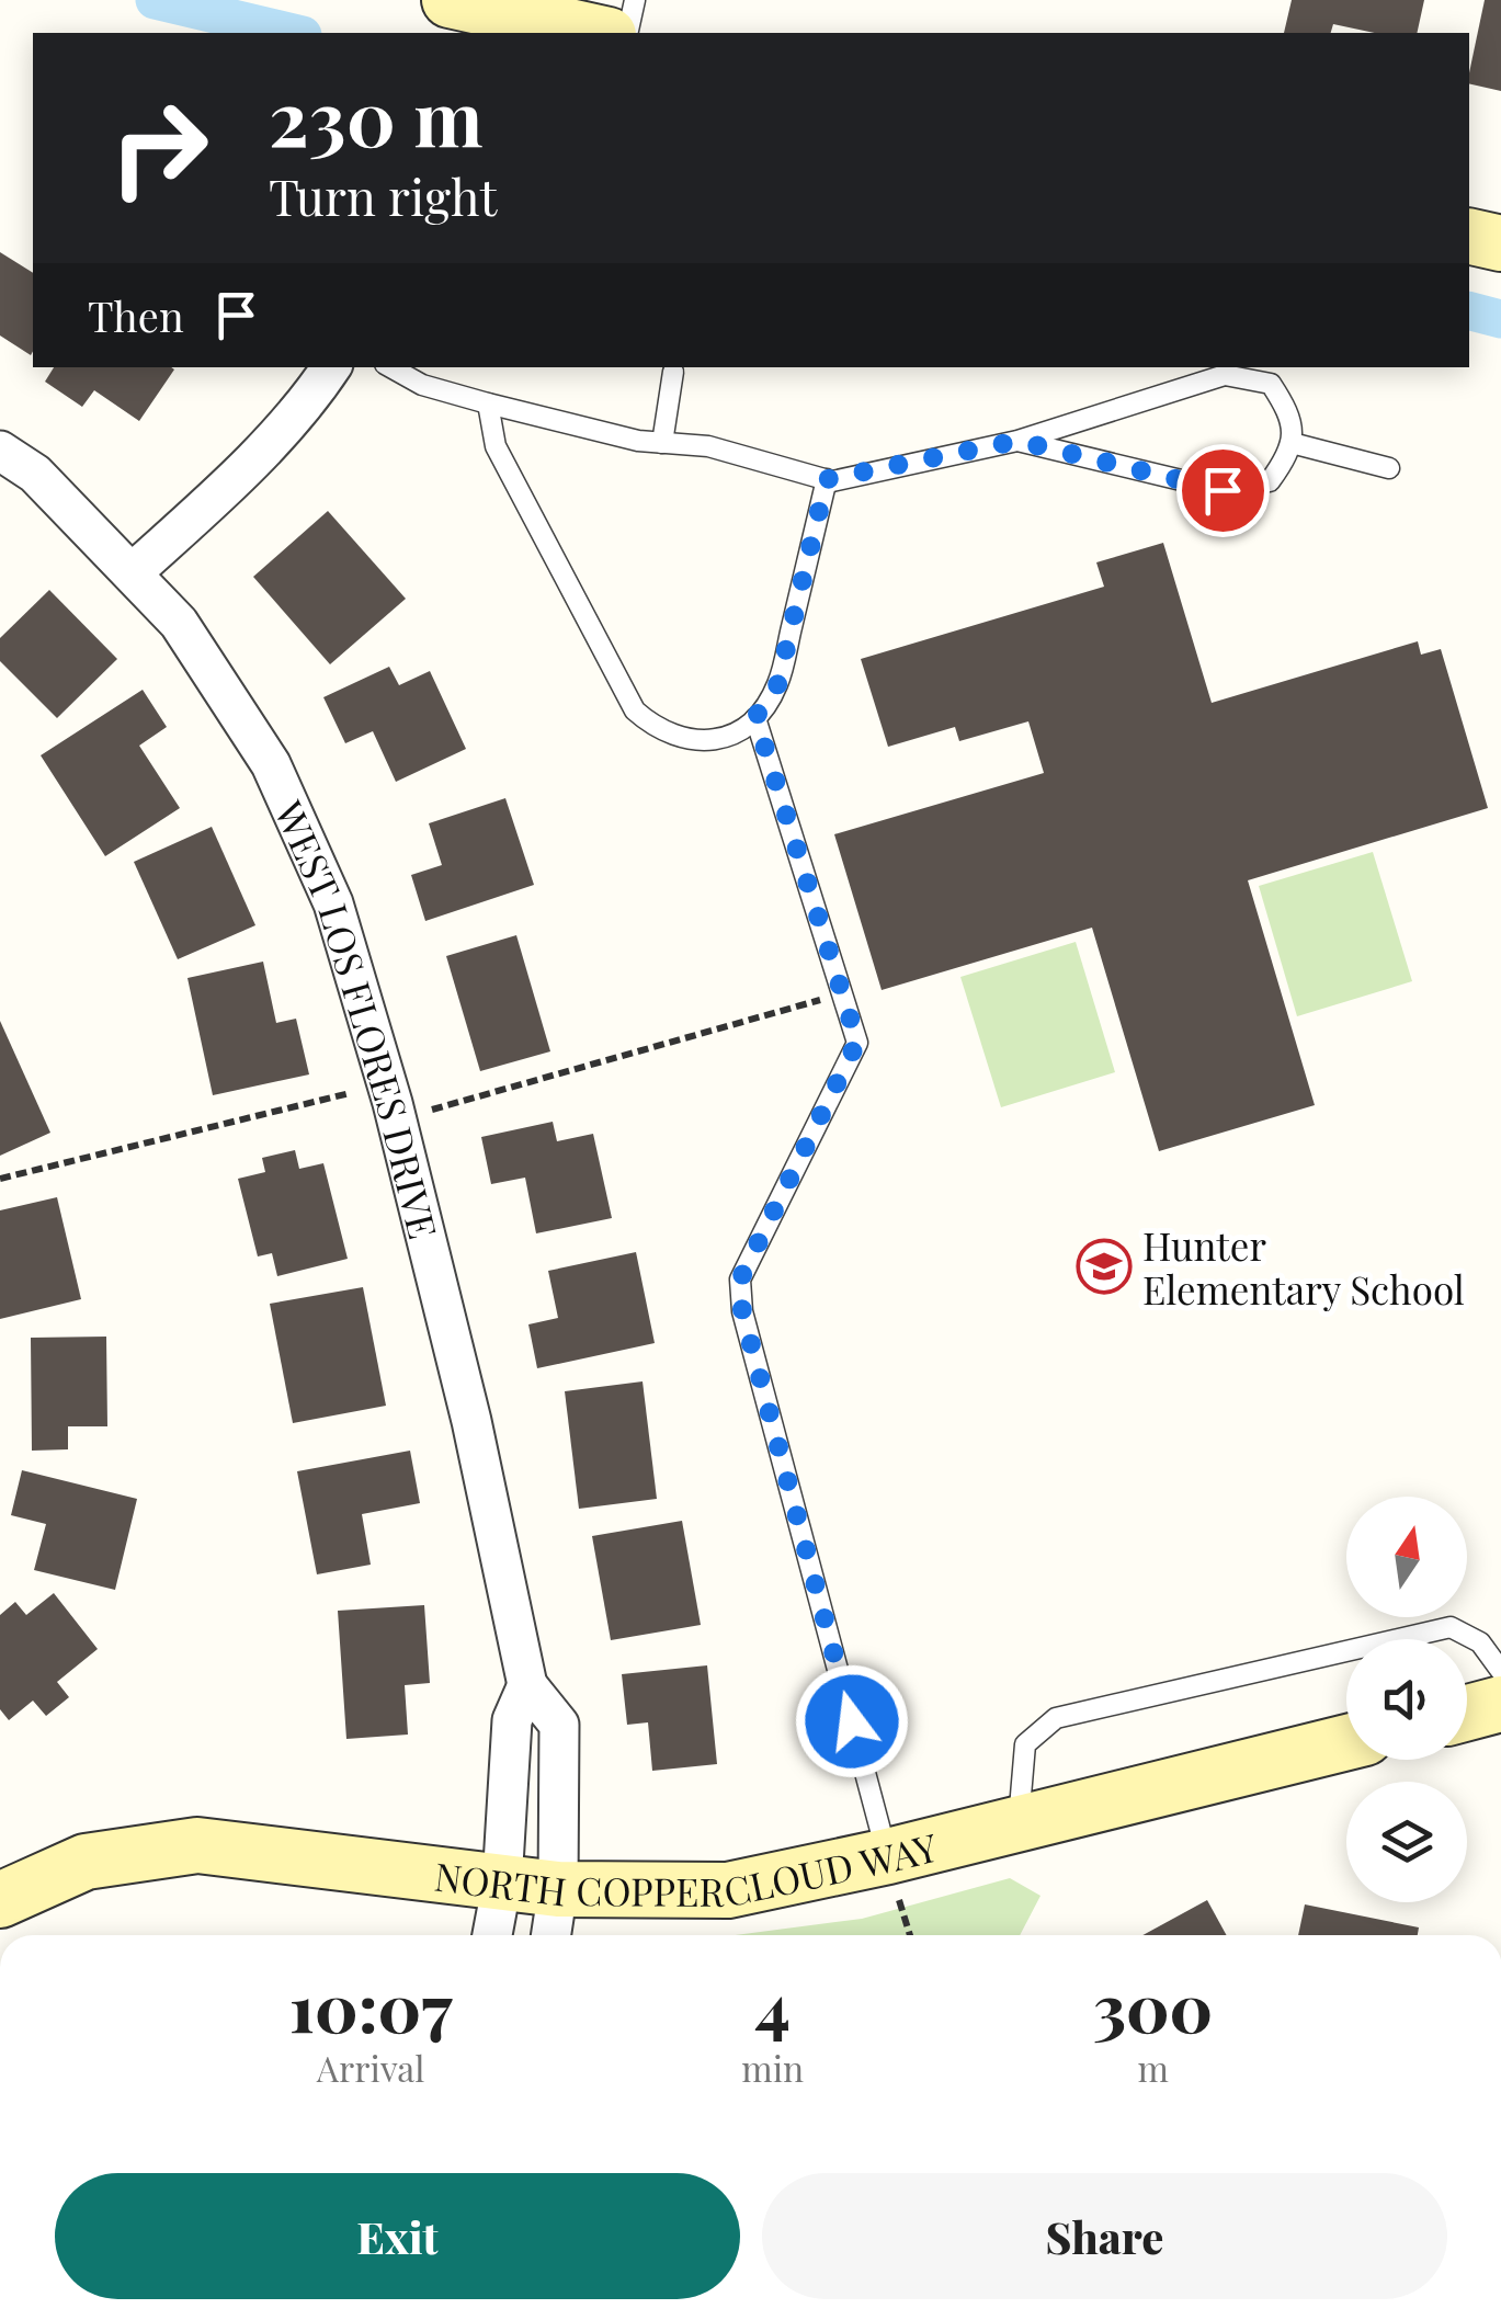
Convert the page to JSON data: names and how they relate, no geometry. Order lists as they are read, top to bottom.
{
  "streets": {
    "street": ["WEST LOS FLORES DRIVE", "NORTH COPPERCLOUD WAY"]
  },
  "crossings": [
    ["WEST LOS FLORES DRIVE", "NORTH COPPERCLOUD WAY"]
  ],
  "places": {
    "school or university": ["Hunter Elementary School"]
  },
  "north": "top",
  "page": {
    "turn": ["230 m", "Turn right"],
    "then": "Then",
    "eta": [
      "10:07",
      "Arrival",
      "4",
      "min",
      "300",
      "m"
    ],
    "buttons": ["Exit", "Share"]
  }
}
